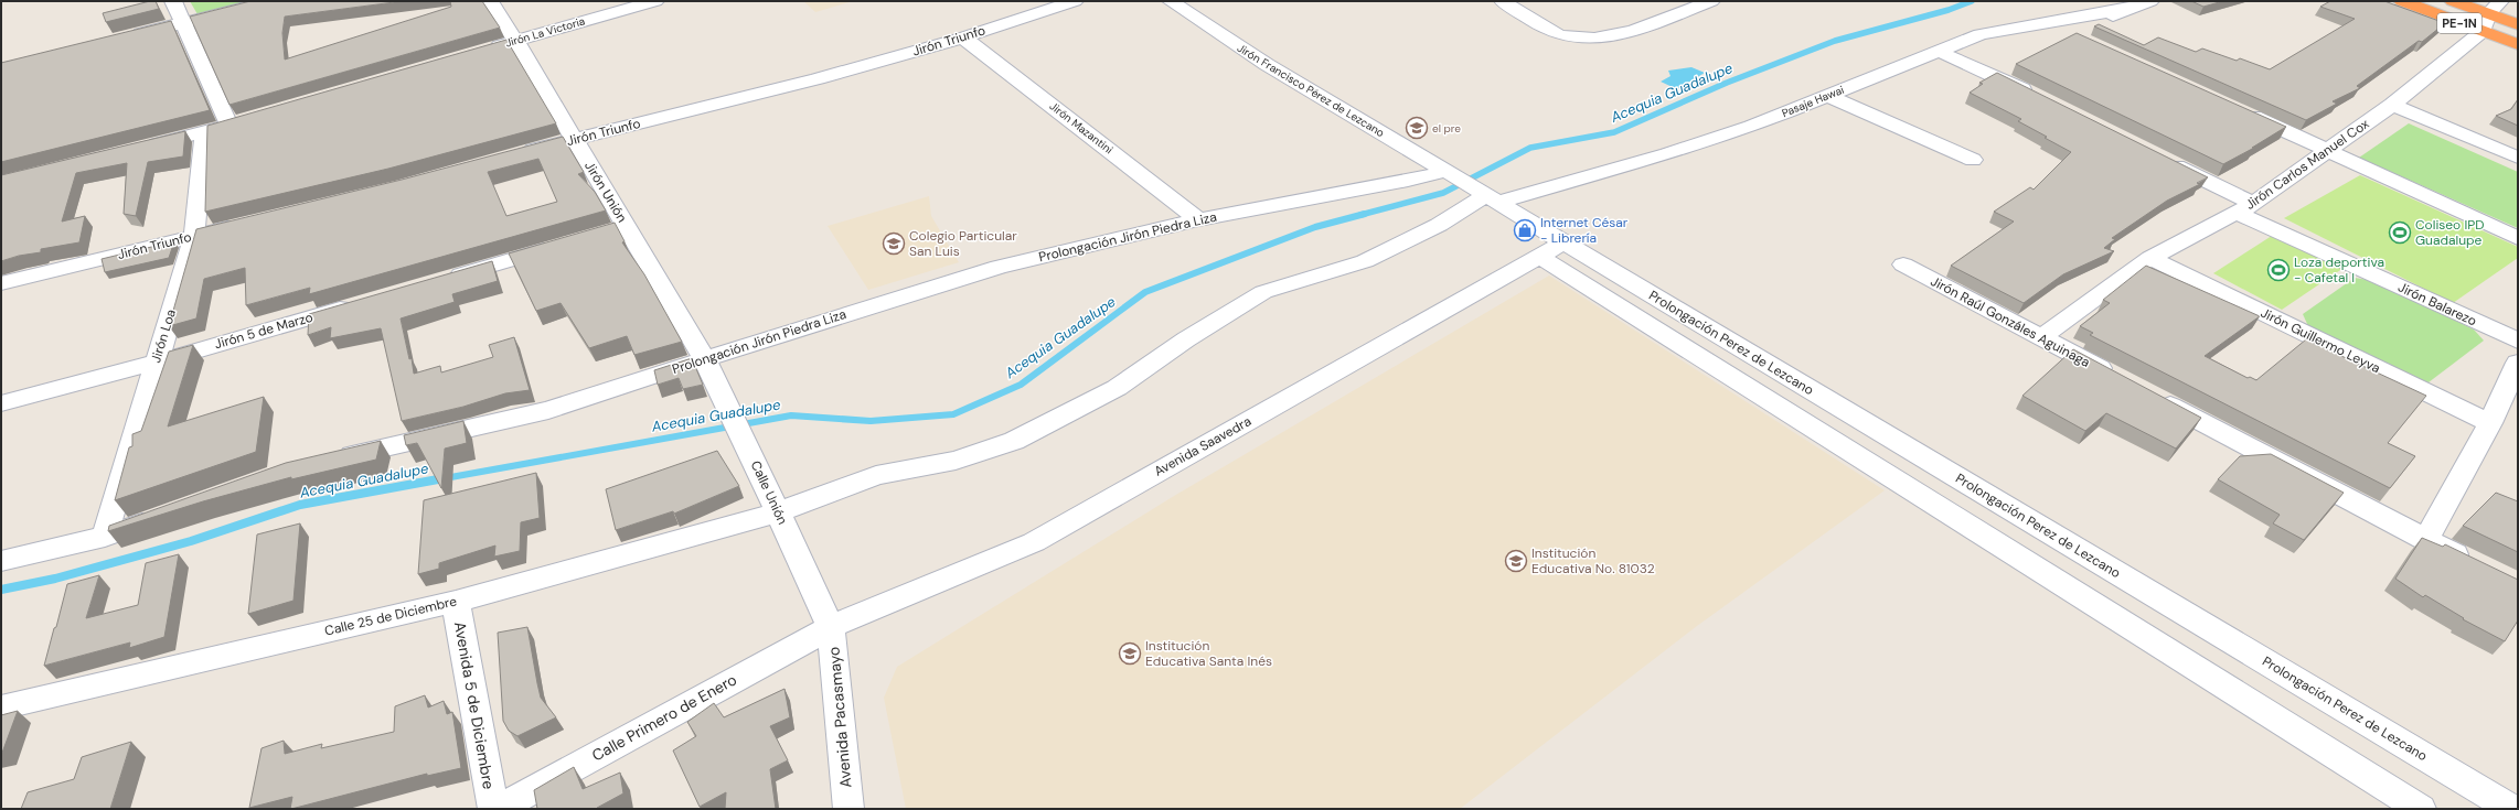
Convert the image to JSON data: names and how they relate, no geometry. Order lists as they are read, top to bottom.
{
  "streets": {
    "highway": ["PE-1N"],
    "street": [
      "Jirón La Victoria",
      "Jirón Triunfo",
      "Jirón Francisco Pérez de Lezcano",
      "Pasaje Hawai",
      "Jirón Mazantini",
      "Jirón Carlos Manuel Cox",
      "Jirón Unión",
      "Prolongación Jirón Piedra Liza",
      "Jirón Balarezo",
      "Jirón Raúl Gonzáles Aguinaga",
      "Jirón 5 de Marzo",
      "Jirón Loa",
      "Jirón Guillermo Leyva",
      "Prolongación Perez de Lezcano",
      "Avenida Saavedra",
      "Calle Unión",
      "Calle 25 de Diciembre",
      "Avenida 5 de Diciembre",
      "Calle Primero de Enero",
      "Avenida Pacasmayo"
    ]
  },
  "crossings": [
    ["PE-1N", "Jirón Carlos Manuel Cox"],
    ["Jirón La Victoria", "Jirón Unión"],
    ["Jirón Triunfo", "Jirón Mazantini"],
    ["Jirón Triunfo", "Jirón Unión"],
    ["Jirón Triunfo", "Jirón Loa"],
    ["Jirón Francisco Pérez de Lezcano", "Pasaje Hawai"],
    ["Jirón Francisco Pérez de Lezcano", "Prolongación Jirón Piedra Liza"],
    ["Jirón Francisco Pérez de Lezcano", "Prolongación Perez de Lezcano"],
    ["Jirón Francisco Pérez de Lezcano", "Avenida Saavedra"],
    ["Jirón Francisco Pérez de Lezcano", "Calle 25 de Diciembre"],
    ["Pasaje Hawai", "Prolongación Jirón Piedra Liza"],
    ["Pasaje Hawai", "Calle 25 de Diciembre"],
    ["Jirón Mazantini", "Prolongación Jirón Piedra Liza"],
    ["Jirón Carlos Manuel Cox", "Jirón Balarezo"],
    ["Jirón Carlos Manuel Cox", "Jirón Raúl Gonzáles Aguinaga"],
    ["Jirón Carlos Manuel Cox", "Jirón Guillermo Leyva"],
    ["Jirón Unión", "Prolongación Jirón Piedra Liza"],
    ["Jirón Unión", "Calle Unión"],
    ["Prolongación Jirón Piedra Liza", "Calle Unión"],
    ["Prolongación Jirón Piedra Liza", "Calle 25 de Diciembre"],
    ["Jirón 5 de Marzo", "Jirón Loa"],
    ["Prolongación Perez de Lezcano", "Avenida Saavedra"],
    ["Avenida Saavedra", "Calle Unión"],
    ["Avenida Saavedra", "Calle Primero de Enero"],
    ["Avenida Saavedra", "Avenida Pacasmayo"],
    ["Calle Unión", "Calle 25 de Diciembre"],
    ["Calle Unión", "Calle Primero de Enero"],
    ["Calle Unión", "Avenida Pacasmayo"],
    ["Calle 25 de Diciembre", "Avenida 5 de Diciembre"],
    ["Calle Primero de Enero", "Avenida Pacasmayo"]
  ],
  "water": ["Acequia Guadalupe"],
  "places": {
    "school or university": [
      "el pre",
      "Colegio Particular San Luis",
      "Institución Educativa No. 81032",
      "Institución Educativa Santa Inés"
    ],
    "shop": ["Internet César - Librería"],
    "sports": ["Coliseo IPD Guadalupe", "Loza deportiva - Cafetal I"]
  }
}
